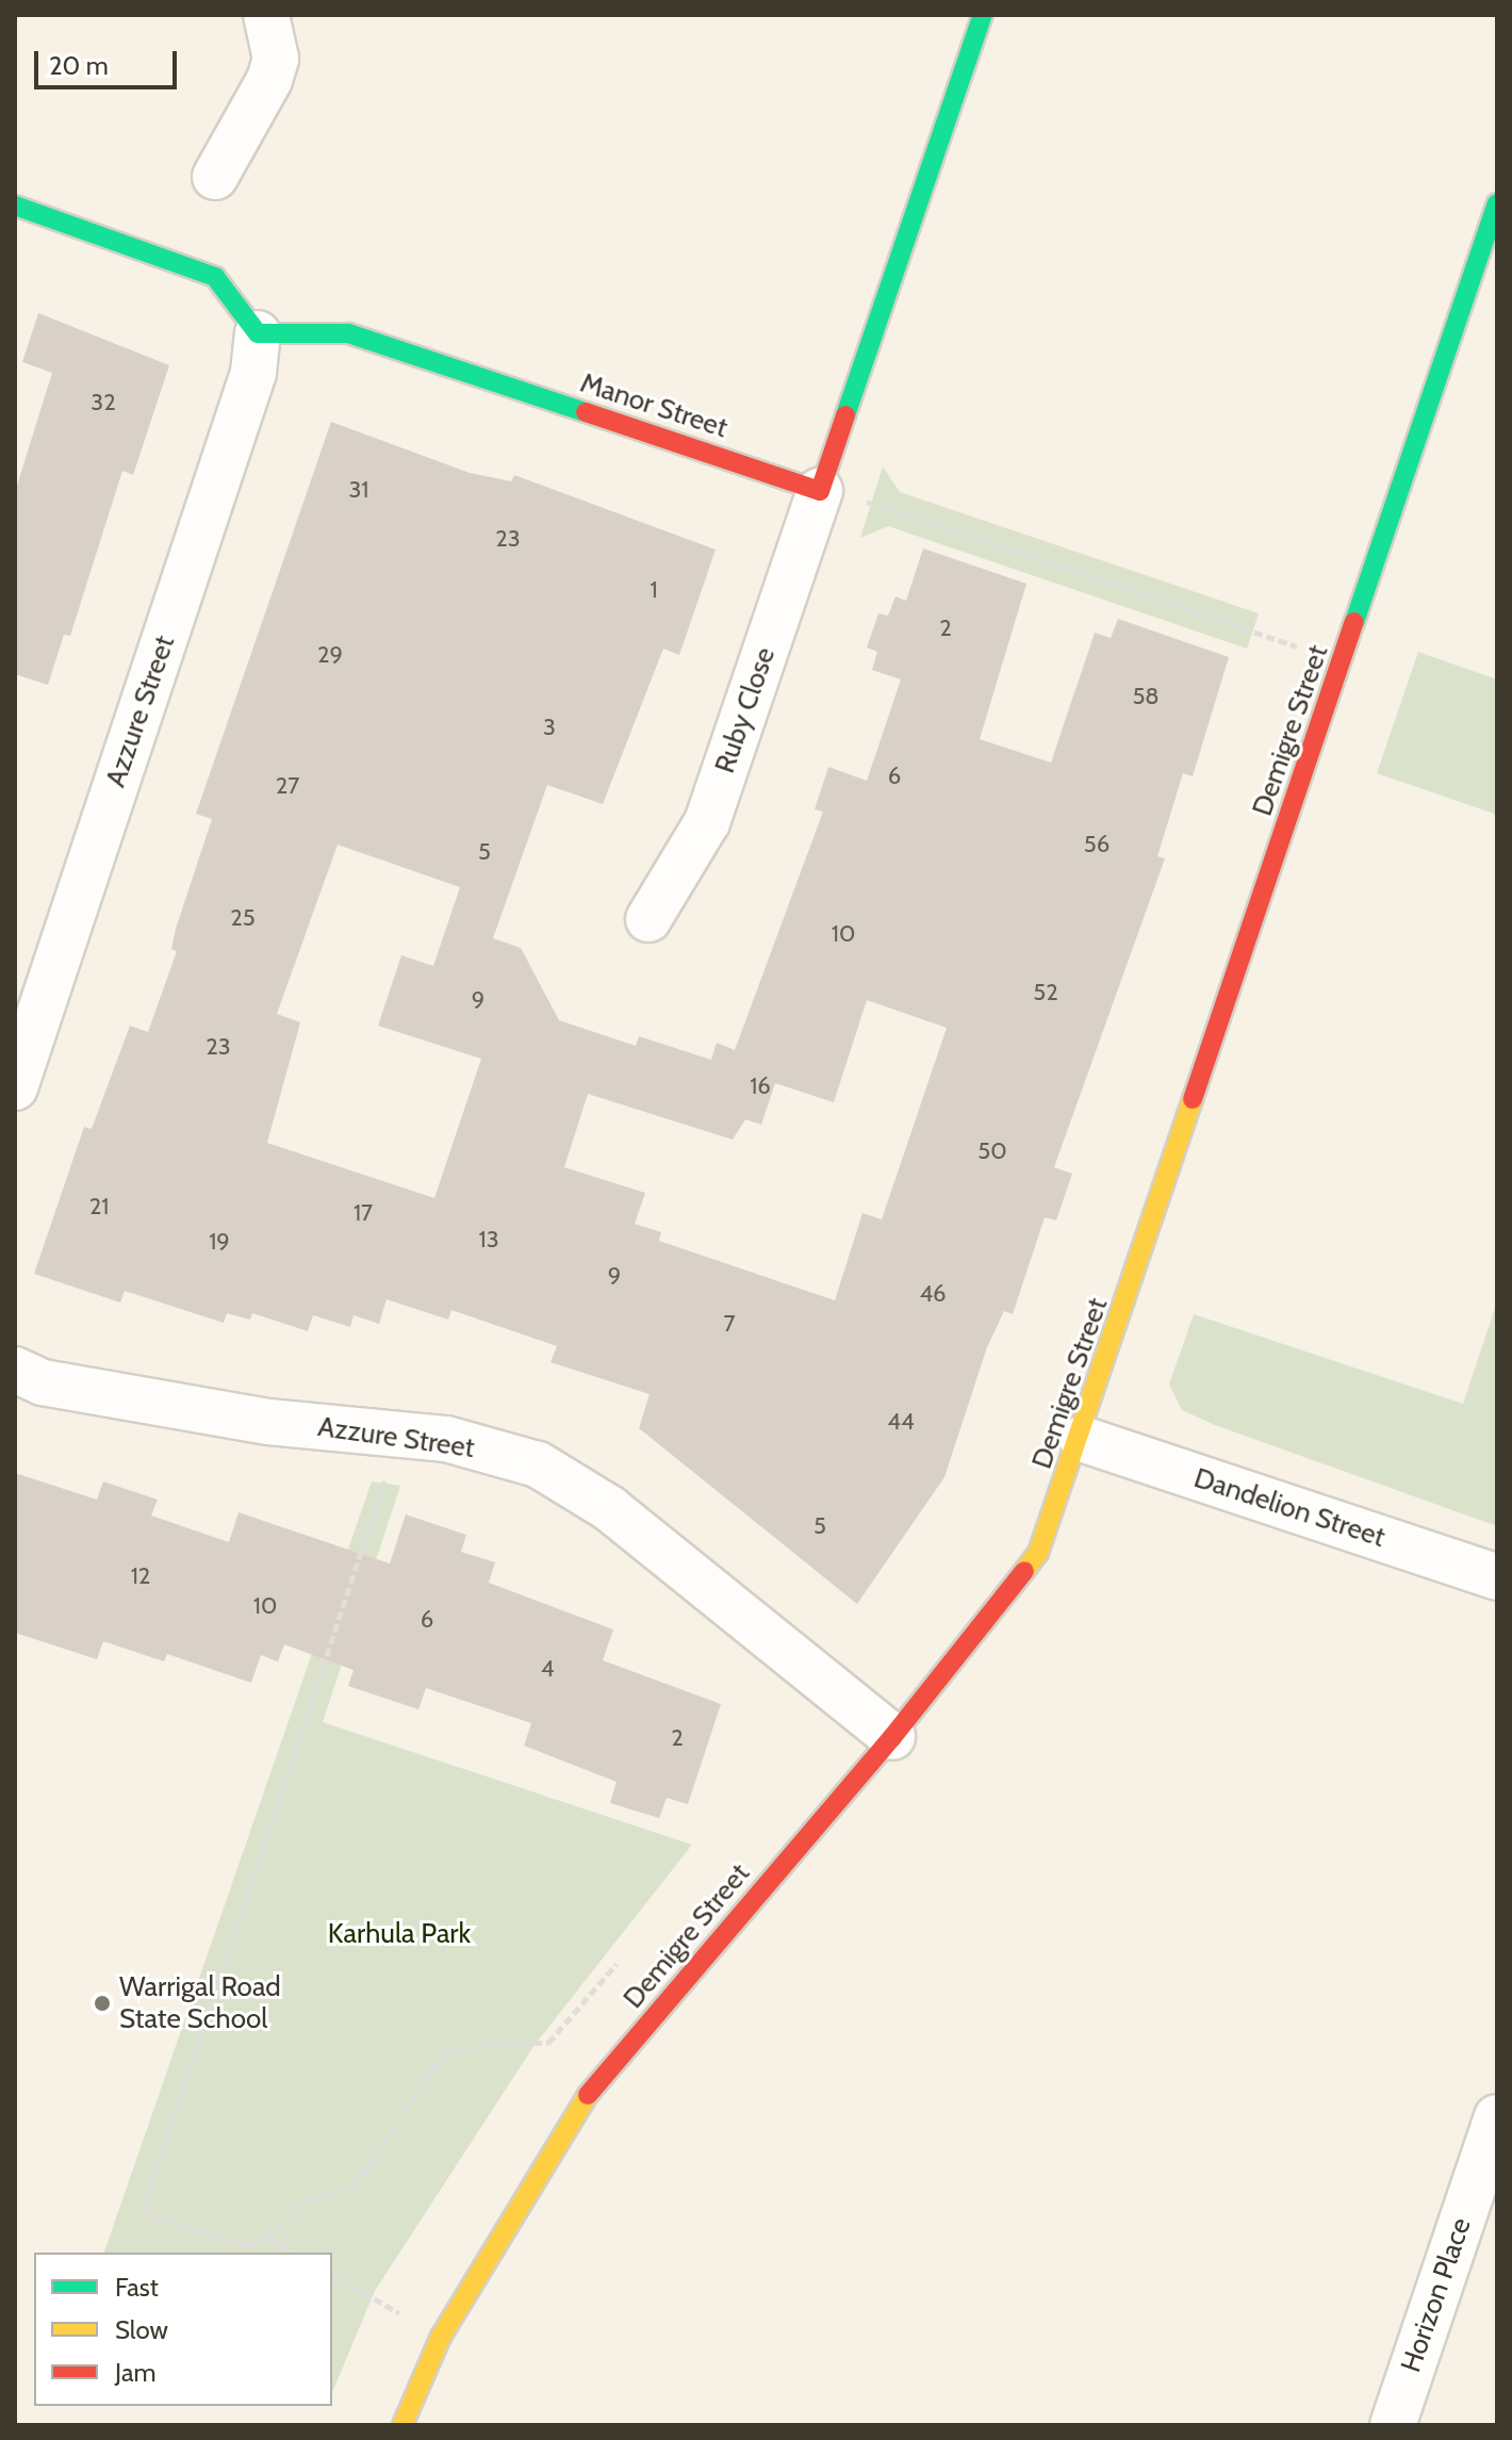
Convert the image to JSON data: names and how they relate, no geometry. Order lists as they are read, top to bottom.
{
  "streets": {
    "street": [
      "Manor Street",
      "Ruby Close",
      "Azzure Street",
      "Demigre Street",
      "Dandelion Street",
      "Horizon Place"
    ]
  },
  "crossings": [
    ["Manor Street", "Ruby Close"],
    ["Manor Street", "Azzure Street"],
    ["Azzure Street", "Demigre Street"],
    ["Demigre Street", "Dandelion Street"]
  ],
  "parks": ["Karhula Park"],
  "places": ["Warrigal Road State School"],
  "house_numbers": [
    "32",
    "31",
    "23",
    "1",
    "2",
    "29",
    "58",
    "3",
    "6",
    "27",
    "56",
    "5",
    "25",
    "10",
    "52",
    "9",
    "23",
    "16",
    "50",
    "21",
    "17",
    "13",
    "19",
    "9",
    "46",
    "7",
    "44",
    "5",
    "12",
    "10",
    "6",
    "4",
    "2"
  ],
  "legend": ["Fast", "Slow", "Jam"],
  "scale_bar": "20 m"
}
